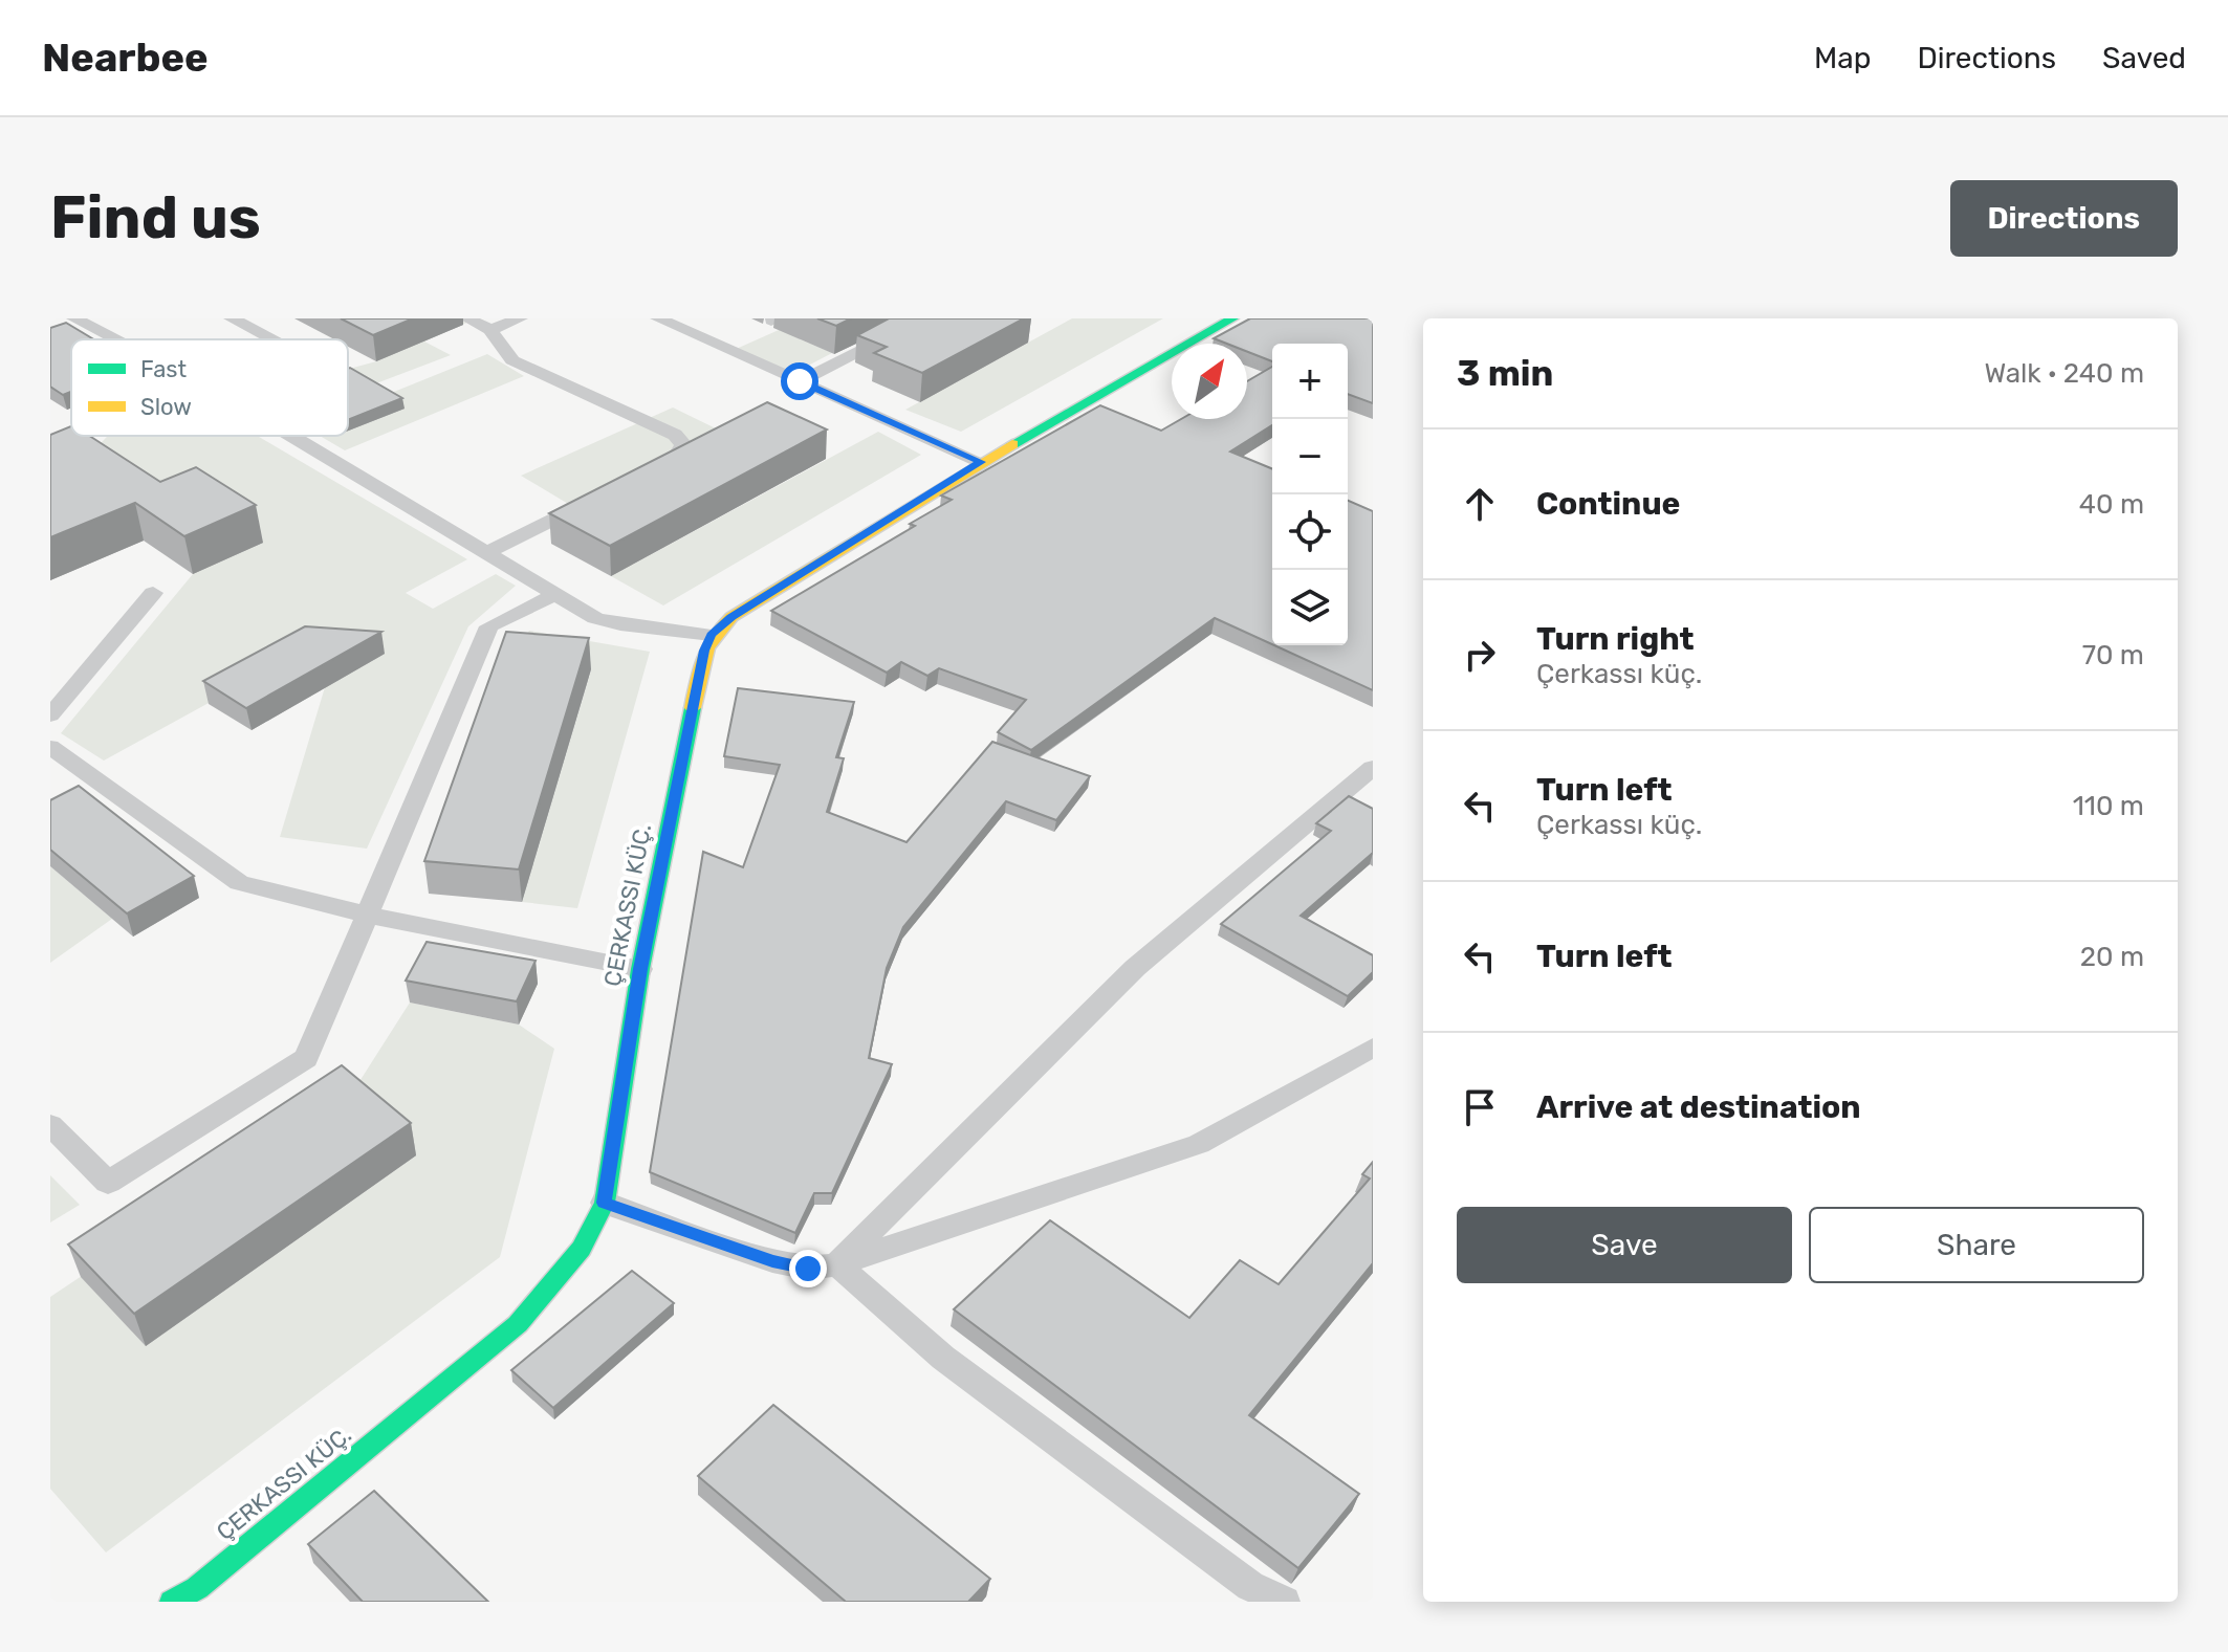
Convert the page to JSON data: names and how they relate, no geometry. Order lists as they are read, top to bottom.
{
  "legend": ["Fast", "Slow"],
  "north": "top right",
  "page": {
    "header": "Nearbee",
    "nav": ["Map", "Directions", "Saved"],
    "buttons": [
      "Directions",
      ["Save", "Share"]
    ],
    "title": "Find us",
    "heading": ["3 min", "Walk · 240 m"],
    "map_buttons": ["+", "−"],
    "list": [
      ["Continue", "40 m"],
      ["Turn right", "Çerkassı küç.", "70 m"],
      ["Turn left", "Çerkassı küç.", "110 m"],
      ["Turn left", "20 m"],
      "Arrive at destination"
    ]
  }
}
